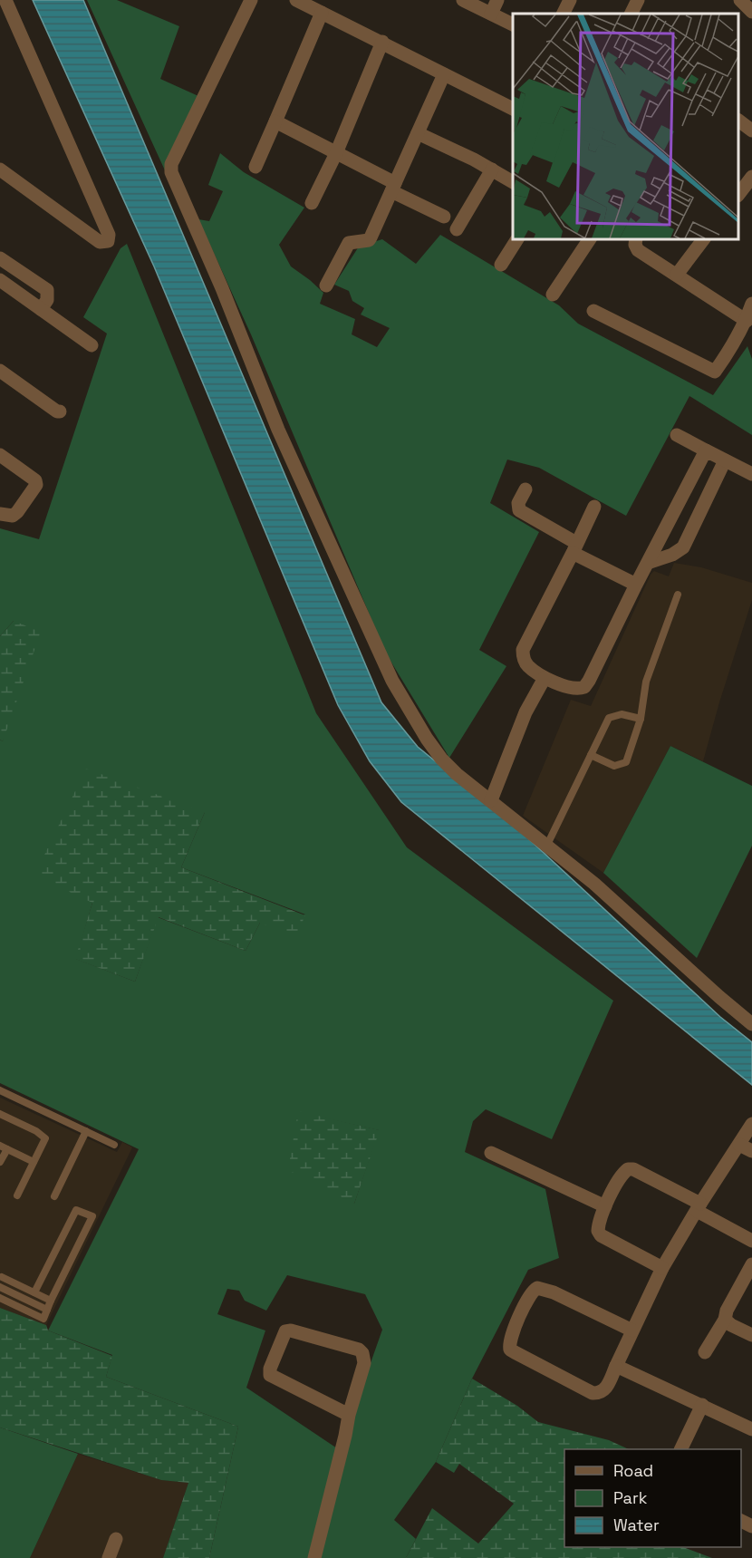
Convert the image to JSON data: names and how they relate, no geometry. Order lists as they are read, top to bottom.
{
  "legend": ["Road", "Park", "Water"]
}
